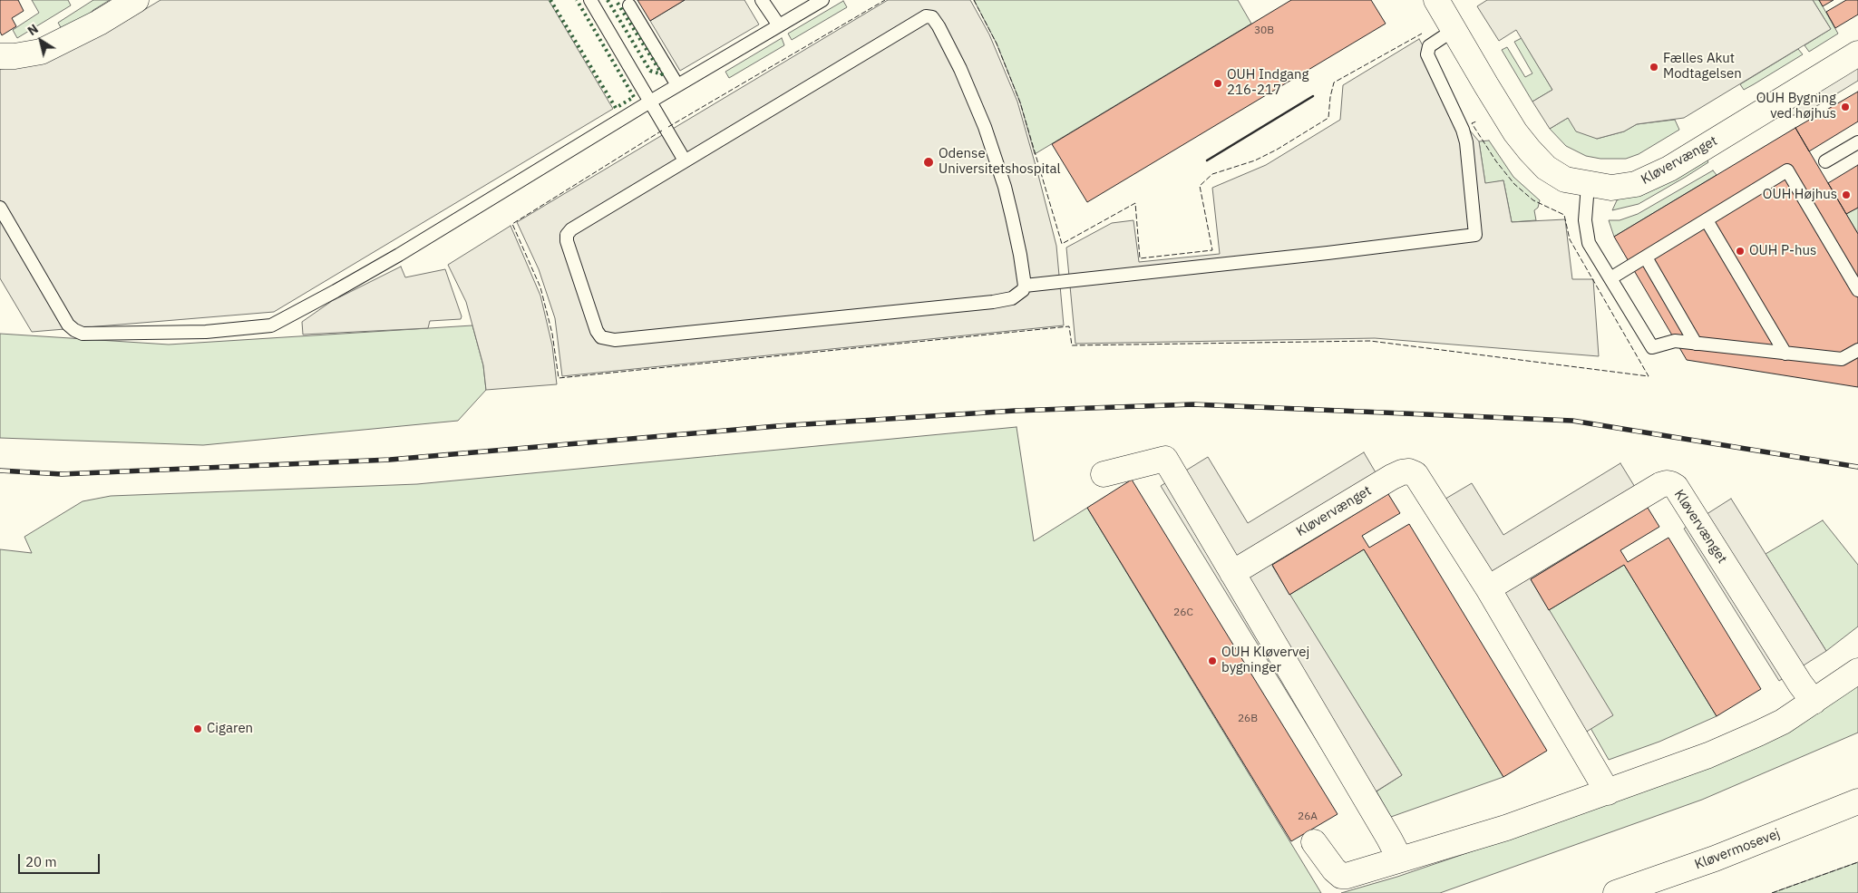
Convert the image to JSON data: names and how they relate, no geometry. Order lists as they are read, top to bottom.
{
  "streets": {
    "street": ["Kløvervænget", "Kløvermosevej"]
  },
  "places": [
    "Fælles Akut Modtagelsen",
    "OUH Indgang 216-217",
    "OUH Bygning ved højhus",
    "Odense Universitetshospital",
    "OUH Højhus",
    "OUH P-hus",
    "OUH Kløvervej bygninger",
    "Cigaren"
  ],
  "house_numbers": [
    "30B",
    "26C",
    "26B",
    "26A"
  ],
  "scale_bar": "20 m",
  "north": "top left"
}
